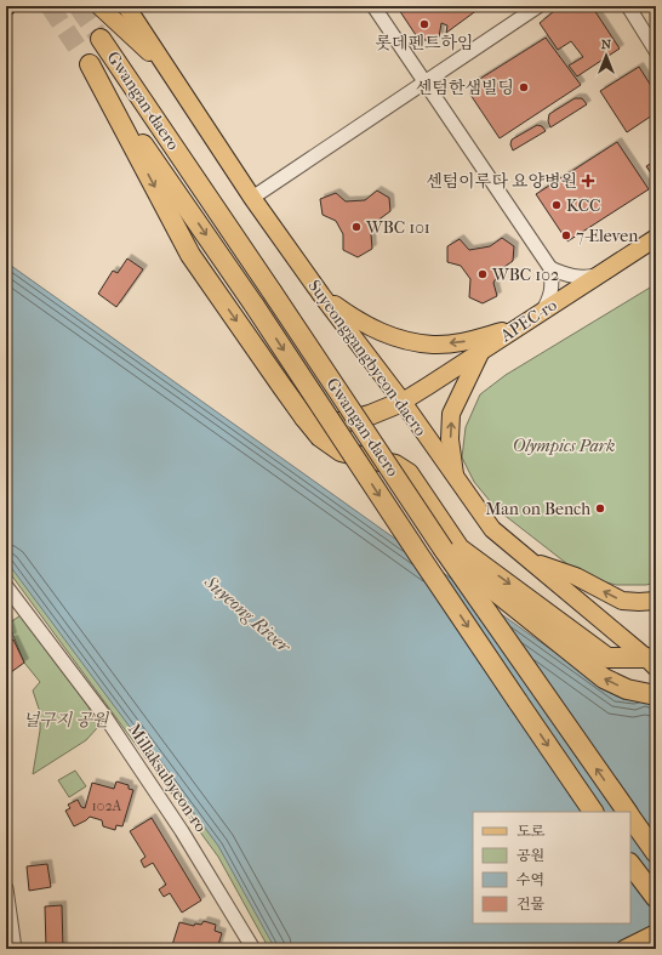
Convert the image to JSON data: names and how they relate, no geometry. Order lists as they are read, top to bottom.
{
  "streets": {
    "highway": ["Gwangan-daero"],
    "main road": ["APEC-ro", "Suyeonggangbyeon-daero"],
    "street": ["Millaksubyeon-ro"]
  },
  "crossings": [
    ["APEC-ro", "Suyeonggangbyeon-daero"]
  ],
  "water": ["Suyeong River"],
  "parks": ["Olympics Park", "널구지 공원"],
  "places": {
    "other": [
      "롯데펜트하임",
      "센텀한샘빌딩",
      "KCC",
      "WBC 101",
      "7-Eleven",
      "WBC 102",
      "Man on Bench"
    ],
    "health": ["센텀이루다 요양병원"]
  },
  "house_numbers": ["102A"],
  "legend": [
    "도로",
    "공원",
    "수역",
    "건물"
  ],
  "north": "top"
}
